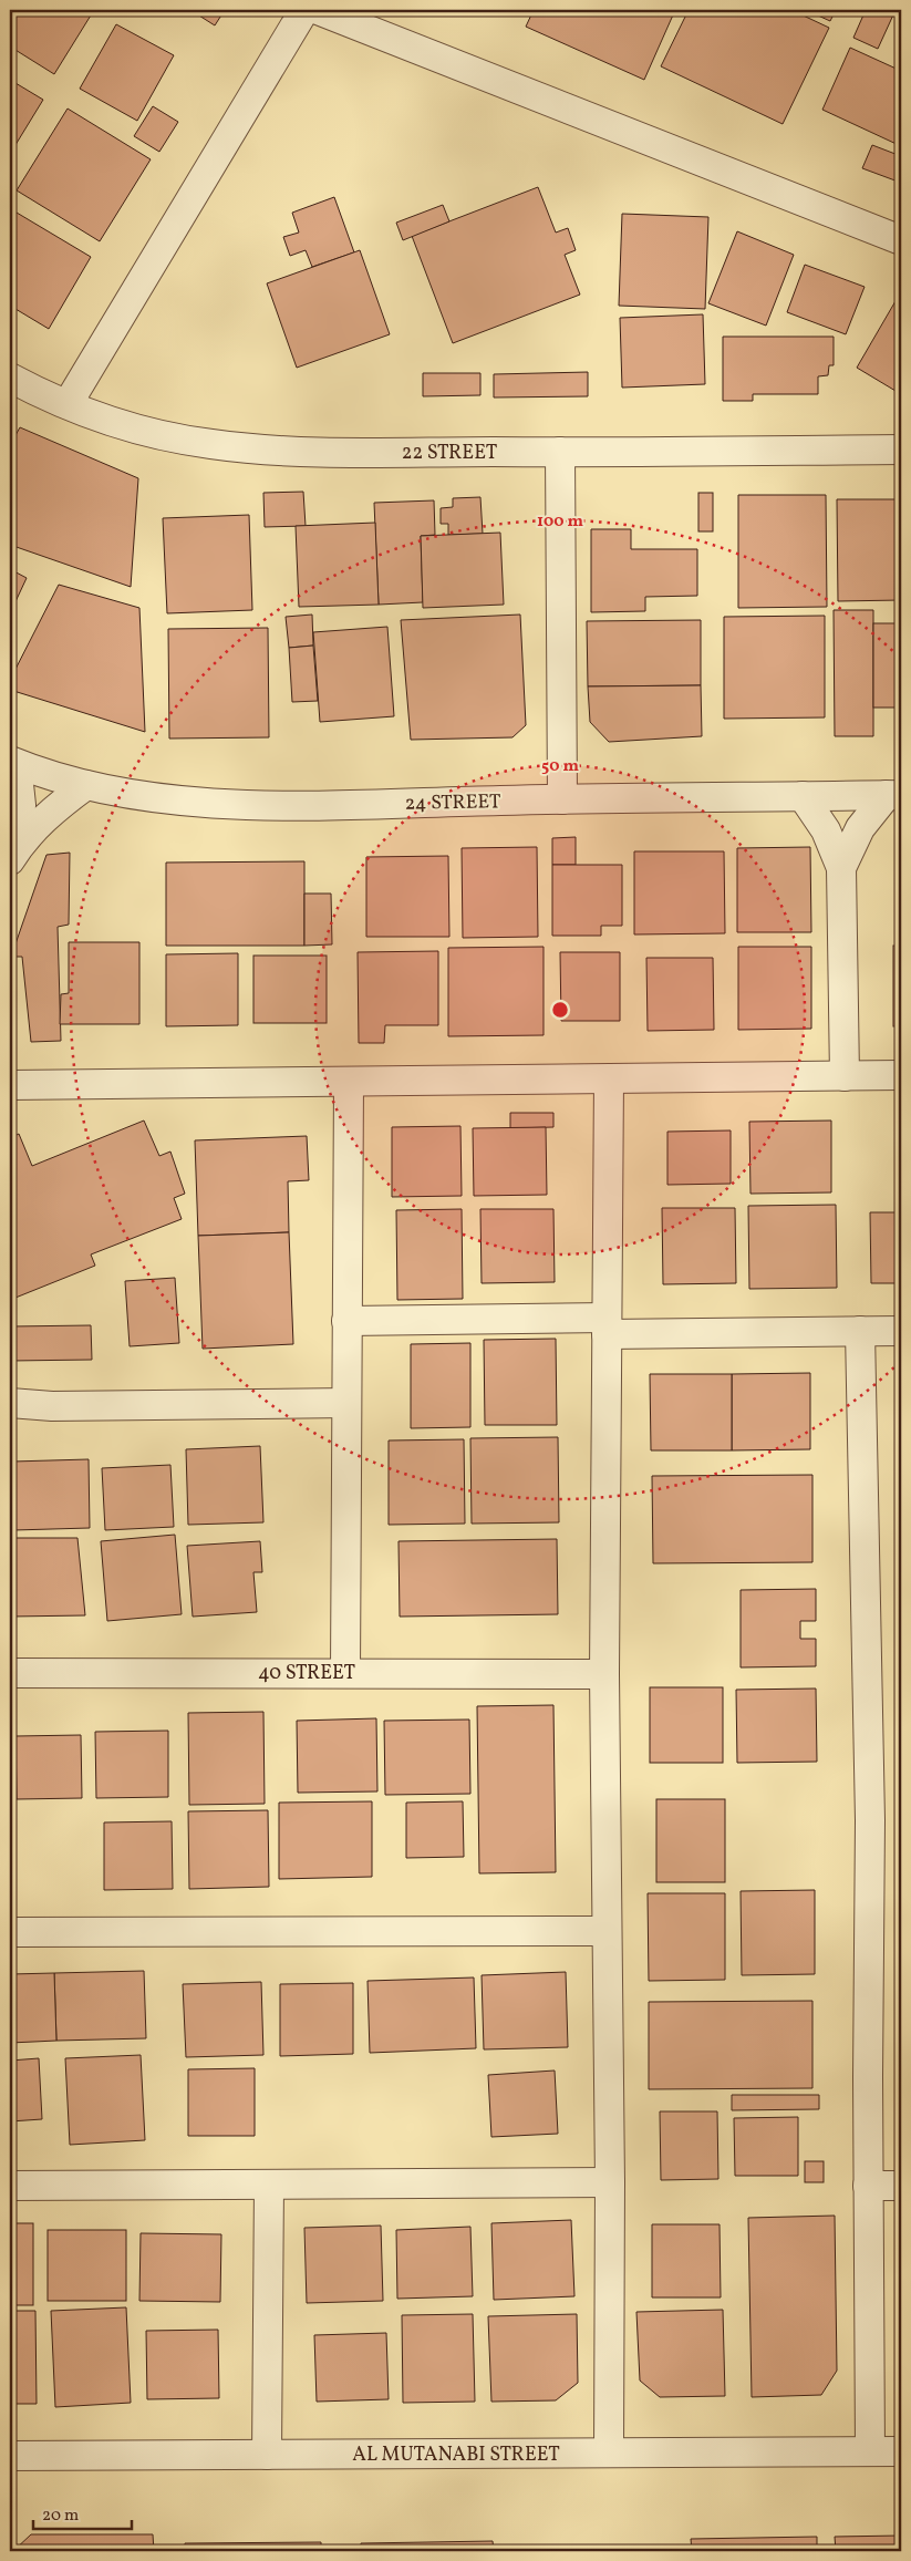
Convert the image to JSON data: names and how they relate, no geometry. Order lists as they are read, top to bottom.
{
  "streets": {
    "street": [
      "22 STREET",
      "24 STREET",
      "40 STREET",
      "AL MUTANABI STREET"
    ]
  },
  "scale_bar": "20 m",
  "rings": ["100 m", "50 m"]
}
